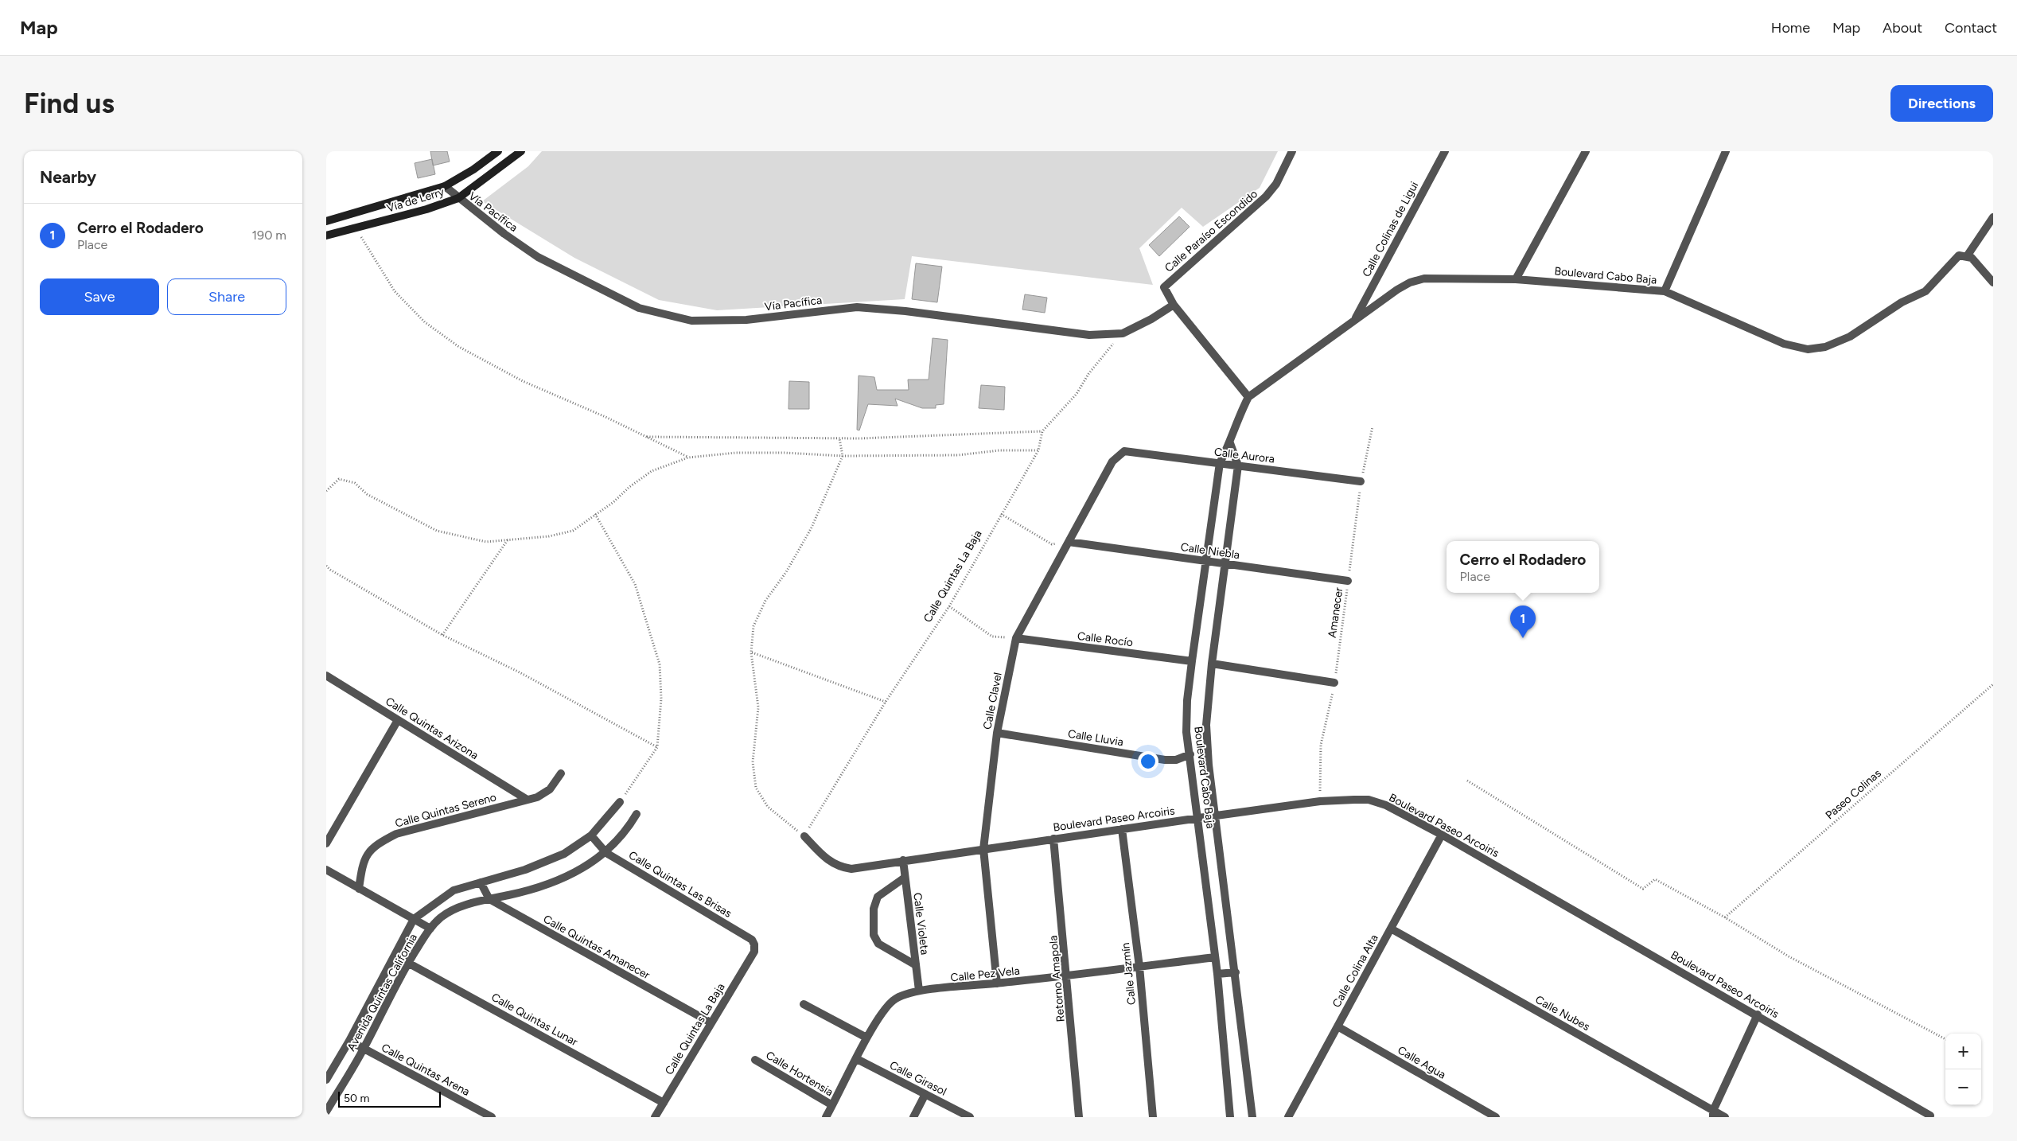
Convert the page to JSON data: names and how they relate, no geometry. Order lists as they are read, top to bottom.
{
  "streets": {
    "street": [
      "Vía de Lerry",
      "Vía Pacífica",
      "Calle Colinas de Ligui",
      "Calle Paraíso Escondido",
      "Boulevard Cabo Baja",
      "Calle Aurora",
      "Calle Niebla",
      "Calle Quintas La Baja",
      "Calle Rocío",
      "Calle Clavel",
      "Calle Quintas Arizona",
      "Calle Lluvia",
      "Calle Quintas Sereno",
      "Boulevard Paseo Arcoiris",
      "Calle Quintas Las Brisas",
      "Calle Violeta",
      "Calle Quintas Amanecer",
      "Calle Colina Alta",
      "Calle Pez Vela",
      "Calle Jazmín",
      "Retorno Amapola",
      "Avenida Quintas California",
      "Calle Nubes",
      "Calle Quintas Lunar",
      "Calle Agua",
      "Calle Quintas Arena",
      "Calle Hortensia",
      "Calle Girasol"
    ],
    "path": ["Amanecer", "Paseo Colinas"]
  },
  "crossings": [
    ["Vía de Lerry", "Vía Pacífica"],
    ["Vía Pacífica", "Calle Paraíso Escondido"],
    ["Calle Colinas de Ligui", "Boulevard Cabo Baja"],
    ["Calle Paraíso Escondido", "Boulevard Cabo Baja"],
    ["Boulevard Cabo Baja", "Calle Aurora"],
    ["Boulevard Cabo Baja", "Calle Niebla"],
    ["Boulevard Cabo Baja", "Calle Rocío"],
    ["Boulevard Cabo Baja", "Calle Lluvia"],
    ["Boulevard Cabo Baja", "Boulevard Paseo Arcoiris"],
    ["Boulevard Cabo Baja", "Calle Pez Vela"],
    ["Calle Aurora", "Amanecer"],
    ["Calle Aurora", "Calle Clavel"],
    ["Calle Niebla", "Amanecer"],
    ["Calle Niebla", "Calle Clavel"],
    ["Calle Quintas La Baja", "Boulevard Paseo Arcoiris"],
    ["Calle Quintas La Baja", "Calle Quintas Las Brisas"],
    ["Calle Quintas La Baja", "Calle Quintas Amanecer"],
    ["Calle Quintas La Baja", "Calle Quintas Lunar"],
    ["Amanecer", "Boulevard Paseo Arcoiris"],
    ["Calle Rocío", "Calle Clavel"],
    ["Calle Clavel", "Calle Lluvia"],
    ["Calle Clavel", "Boulevard Paseo Arcoiris"],
    ["Calle Clavel", "Calle Pez Vela"],
    ["Calle Quintas Arizona", "Calle Quintas Sereno"],
    ["Boulevard Paseo Arcoiris", "Calle Violeta"],
    ["Boulevard Paseo Arcoiris", "Calle Colina Alta"],
    ["Boulevard Paseo Arcoiris", "Calle Jazmín"],
    ["Boulevard Paseo Arcoiris", "Retorno Amapola"],
    ["Calle Quintas Las Brisas", "Avenida Quintas California"],
    ["Calle Violeta", "Calle Pez Vela"],
    ["Calle Quintas Amanecer", "Avenida Quintas California"],
    ["Calle Colina Alta", "Calle Nubes"],
    ["Calle Colina Alta", "Calle Agua"],
    ["Calle Pez Vela", "Calle Jazmín"],
    ["Calle Pez Vela", "Retorno Amapola"],
    ["Calle Pez Vela", "Calle Hortensia"],
    ["Calle Pez Vela", "Calle Girasol"],
    ["Avenida Quintas California", "Calle Quintas Lunar"],
    ["Avenida Quintas California", "Calle Quintas Arena"]
  ],
  "scale_bar": "50 m",
  "page": {
    "header": "Map",
    "nav": [
      "Home",
      "Map",
      "About",
      "Contact"
    ],
    "buttons": [
      "Directions",
      ["Save", "Share"]
    ],
    "title": "Find us",
    "heading": "Nearby",
    "list": [
      {
        "mark": "1",
        "name": "Cerro el Rodadero",
        "note": "Place",
        "value": "190 m"
      }
    ],
    "popup": ["Cerro el Rodadero", "Place"],
    "pins": "1",
    "map_buttons": ["+", "−"],
    "scale": "50 m"
  }
}
